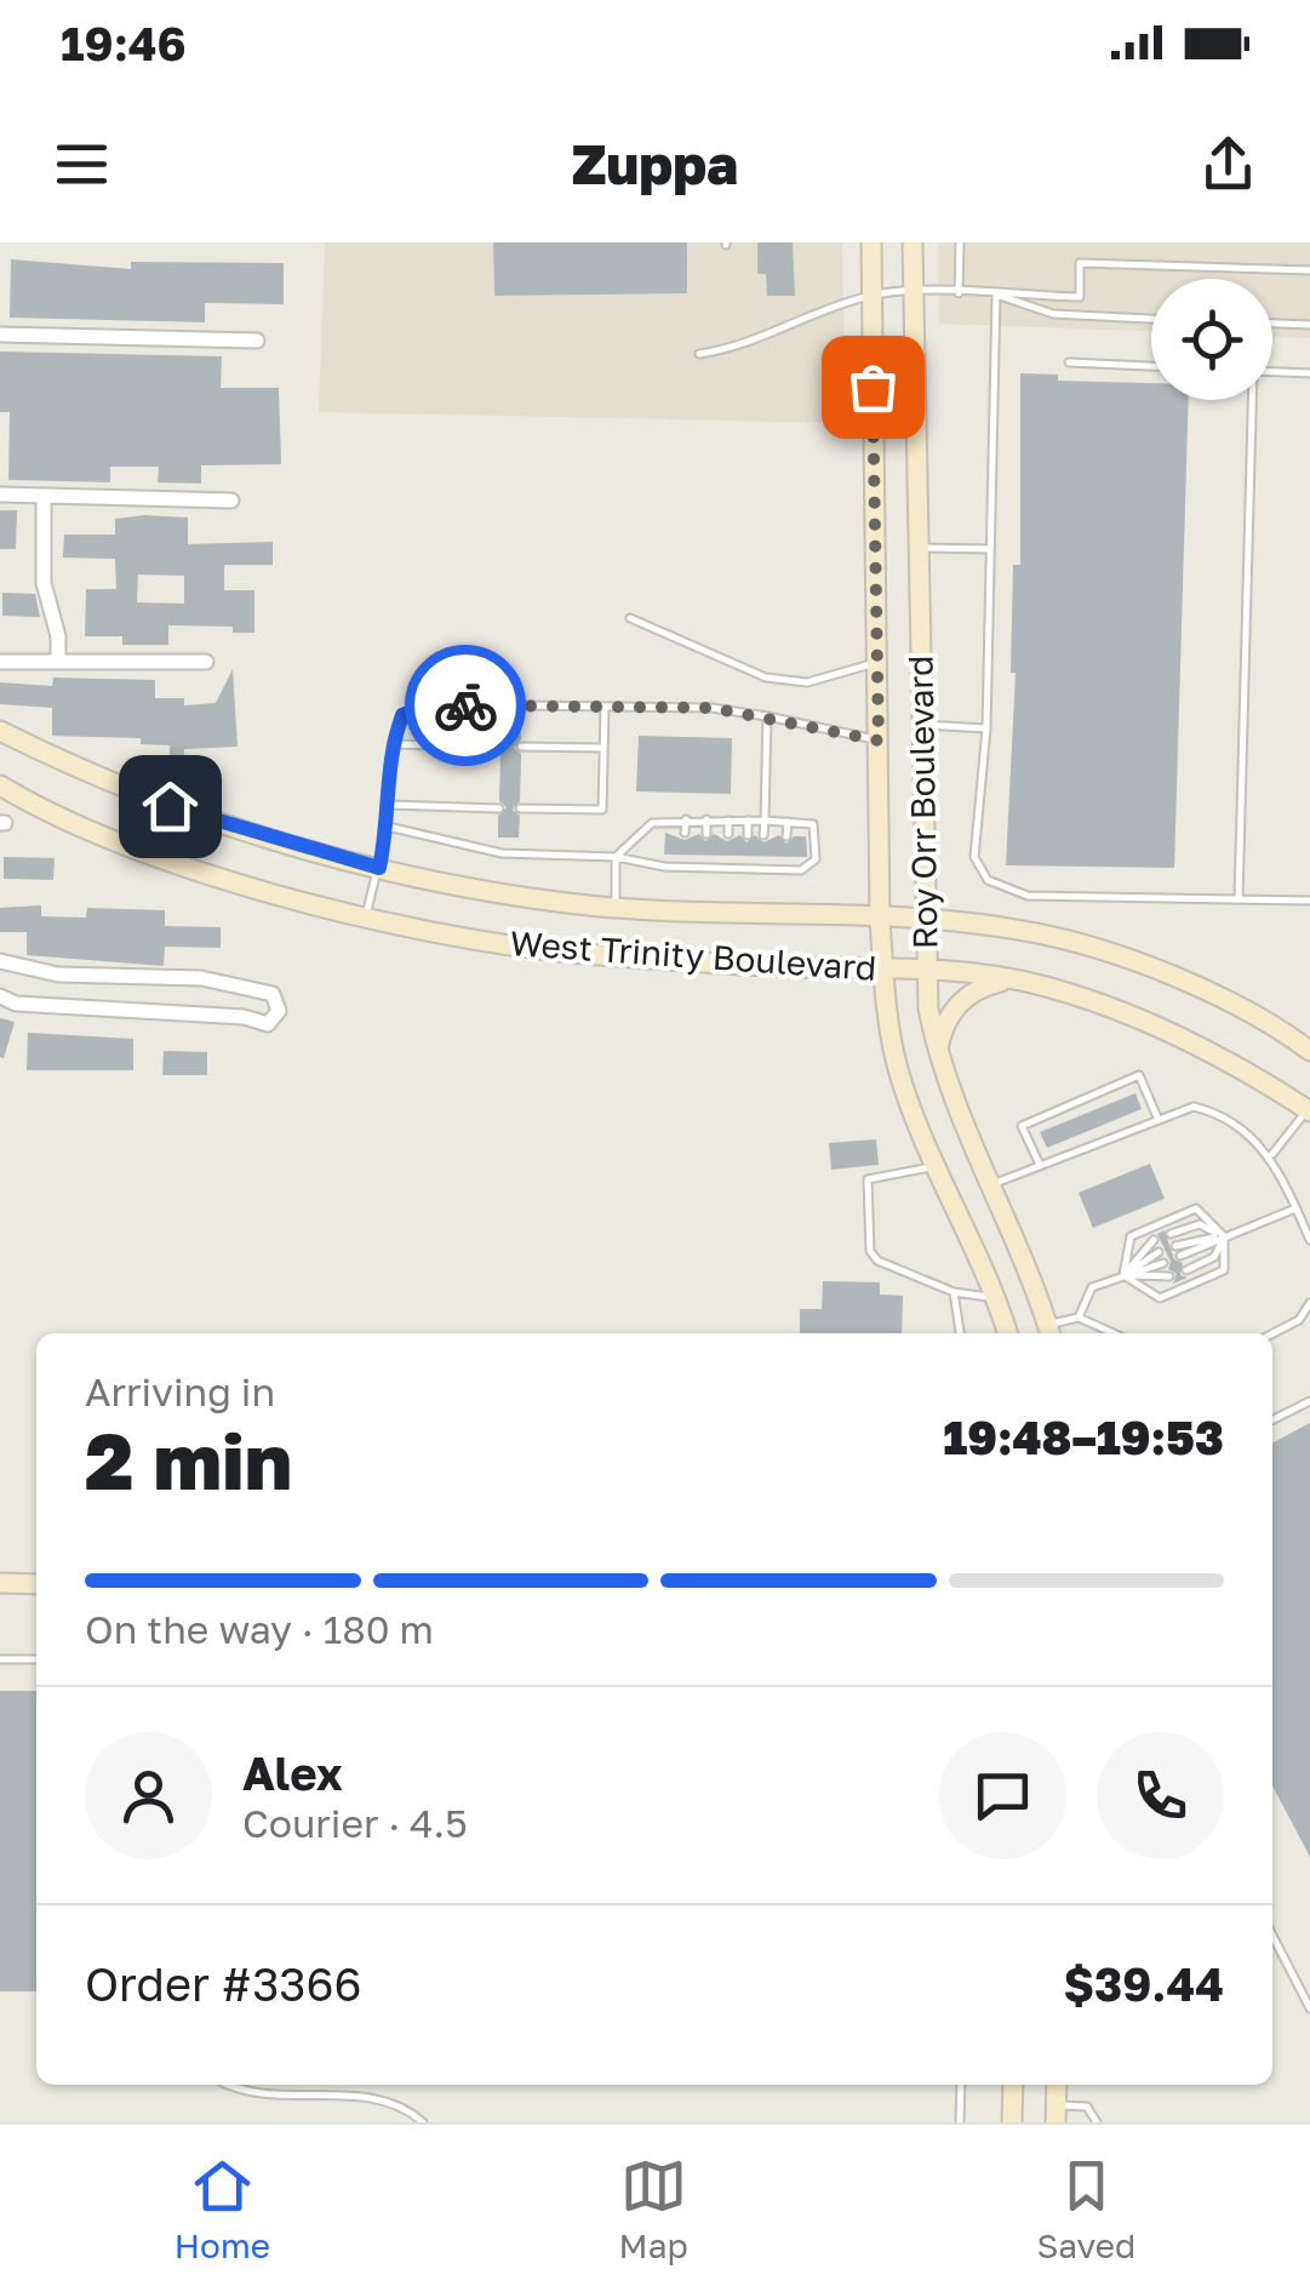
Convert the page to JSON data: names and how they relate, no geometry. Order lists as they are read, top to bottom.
{
  "streets": {
    "main road": ["Roy Orr Boulevard", "West Trinity Boulevard"]
  },
  "crossings": [
    ["Roy Orr Boulevard", "West Trinity Boulevard"]
  ],
  "page": {
    "status": "19:46",
    "header": "Zuppa",
    "heading": ["2 min", "Arriving in", "19:48–19:53"],
    "panel": [
      "Alex",
      "Courier · 4.5",
      "Order #3366",
      "$39.44"
    ],
    "bar": "On the way · 180 m",
    "tabs": ["Home", "Map", "Saved"]
  }
}
